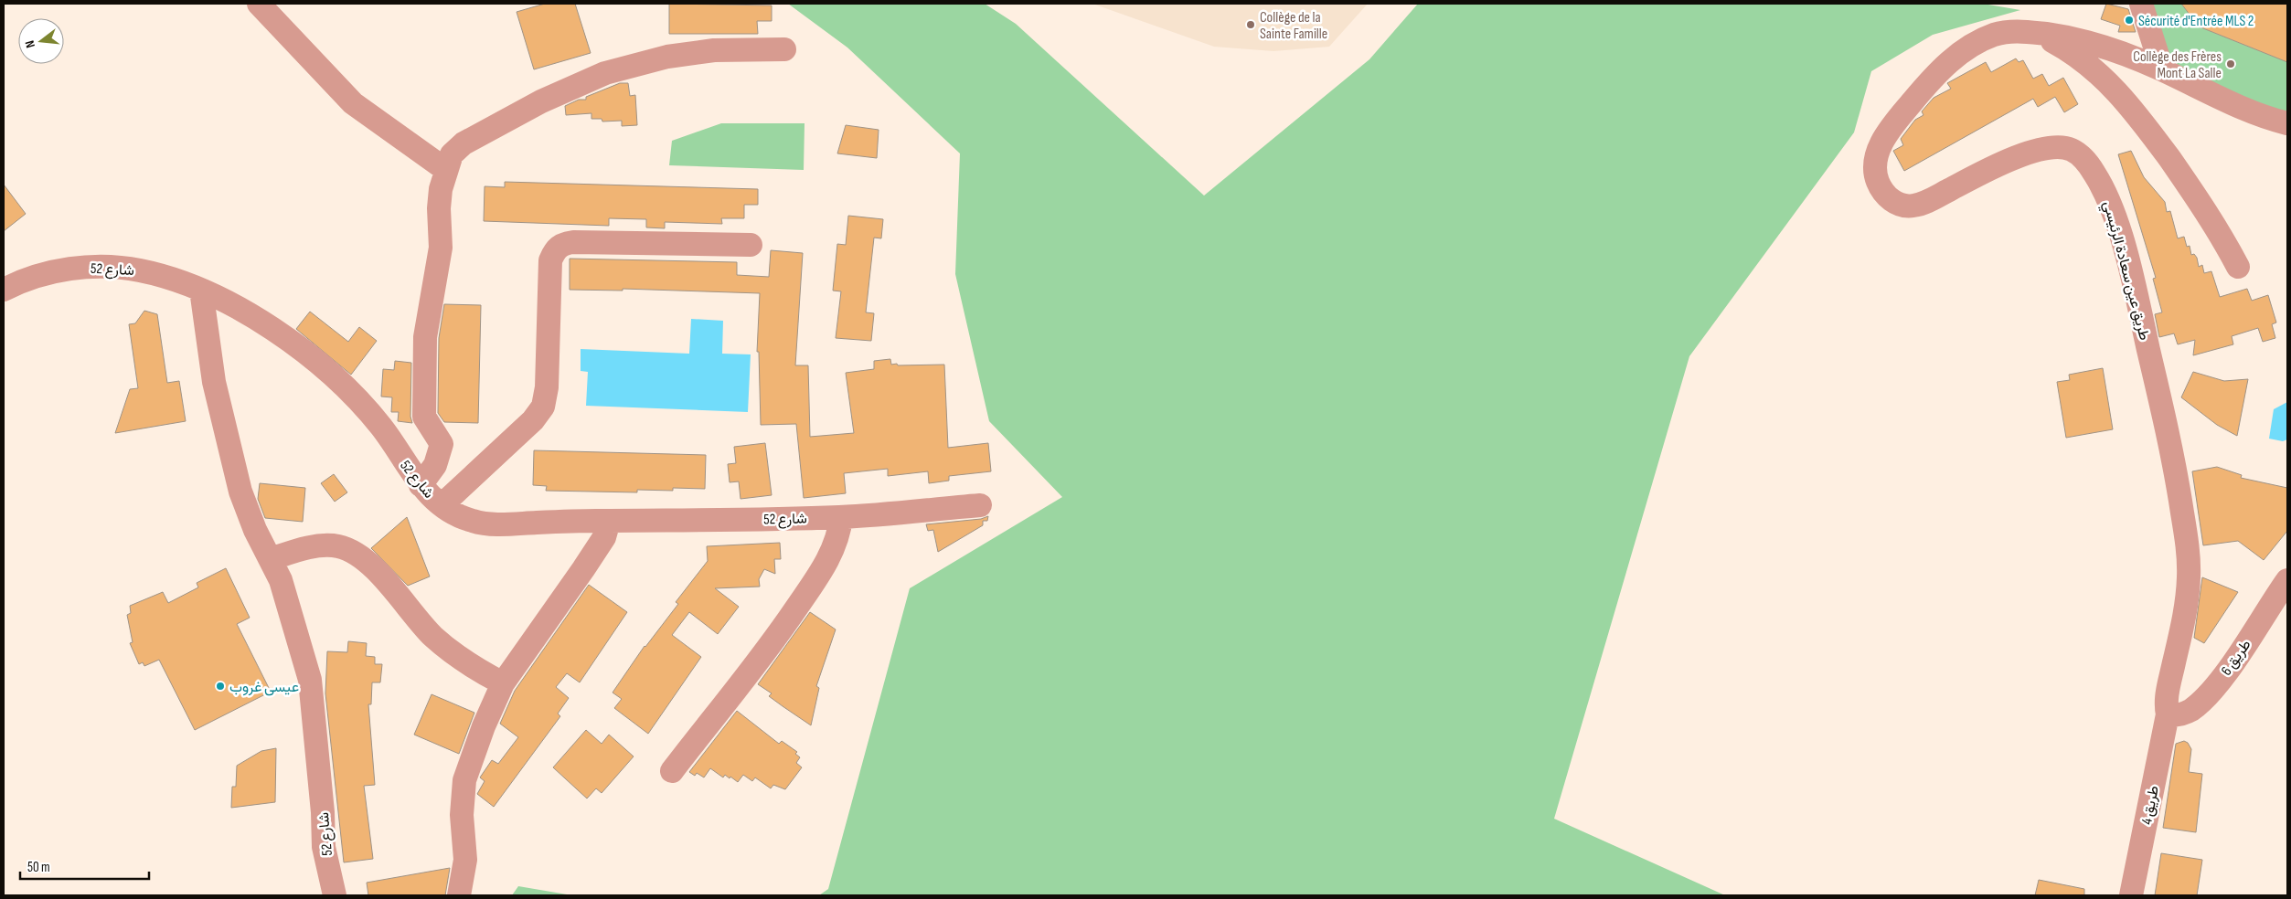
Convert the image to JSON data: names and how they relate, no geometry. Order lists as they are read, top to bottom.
{
  "streets": {
    "street": [
      "شارع 52",
      "طريق عين سعادة الرئيسي",
      "طريق 6",
      "طريق 4"
    ]
  },
  "crossings": [
    ["طريق عين سعادة الرئيسي", "طريق 6"],
    ["طريق عين سعادة الرئيسي", "طريق 4"],
    ["طريق 6", "طريق 4"]
  ],
  "places": [
    "Sécurité d'Entrée MLS 2",
    "Collège de la Sainte Famille",
    "Collège des Frères Mont La Salle",
    "عيسى غروب"
  ],
  "scale_bar": "50 m",
  "north": "left"
}
